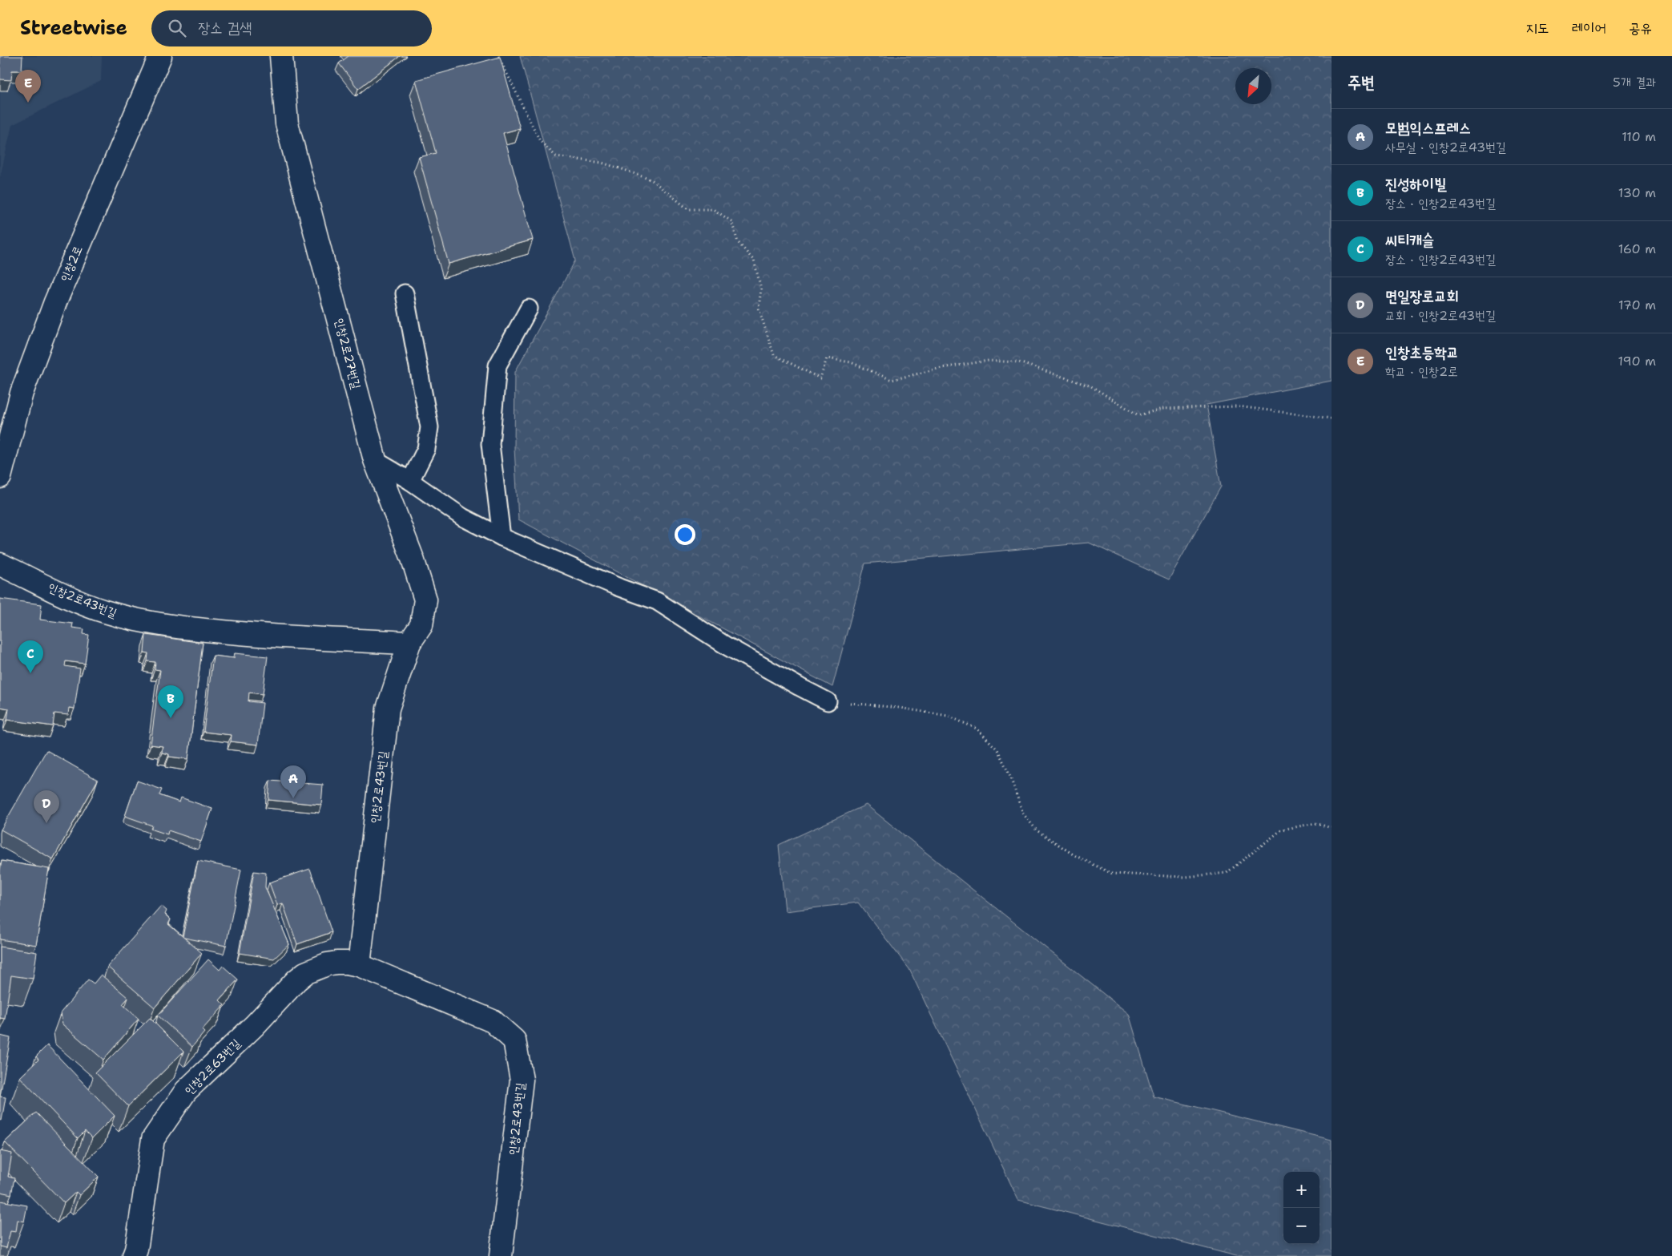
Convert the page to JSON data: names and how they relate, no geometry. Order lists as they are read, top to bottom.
{
  "streets": {
    "street": [
      "인창2로",
      "인창2로27번길",
      "인창2로43번길",
      "인창2로63번길"
    ]
  },
  "crossings": [
    ["인창2로27번길", "인창2로43번길"],
    ["인창2로43번길", "인창2로63번길"]
  ],
  "north": "bottom left",
  "page": {
    "header": "Streetwise",
    "search": "장소 검색",
    "nav": ["지도", "레이어", "공유"],
    "heading": ["주변", "5개 결과"],
    "pins": [
      "E",
      "C",
      "B",
      "A",
      "D"
    ],
    "list": [
      {
        "mark": "A",
        "name": "모범익스프레스",
        "note": "사무실 · 인창2로43번길",
        "value": "110 m"
      },
      {
        "mark": "B",
        "name": "진성하이빌",
        "note": "장소 · 인창2로43번길",
        "value": "130 m"
      },
      {
        "mark": "C",
        "name": "씨티캐슬",
        "note": "장소 · 인창2로43번길",
        "value": "160 m"
      },
      {
        "mark": "D",
        "name": "면일장로교회",
        "note": "교회 · 인창2로43번길",
        "value": "170 m"
      },
      {
        "mark": "E",
        "name": "인창초등학교",
        "note": "학교 · 인창2로",
        "value": "190 m"
      }
    ],
    "map_buttons": ["+", "−"]
  }
}
